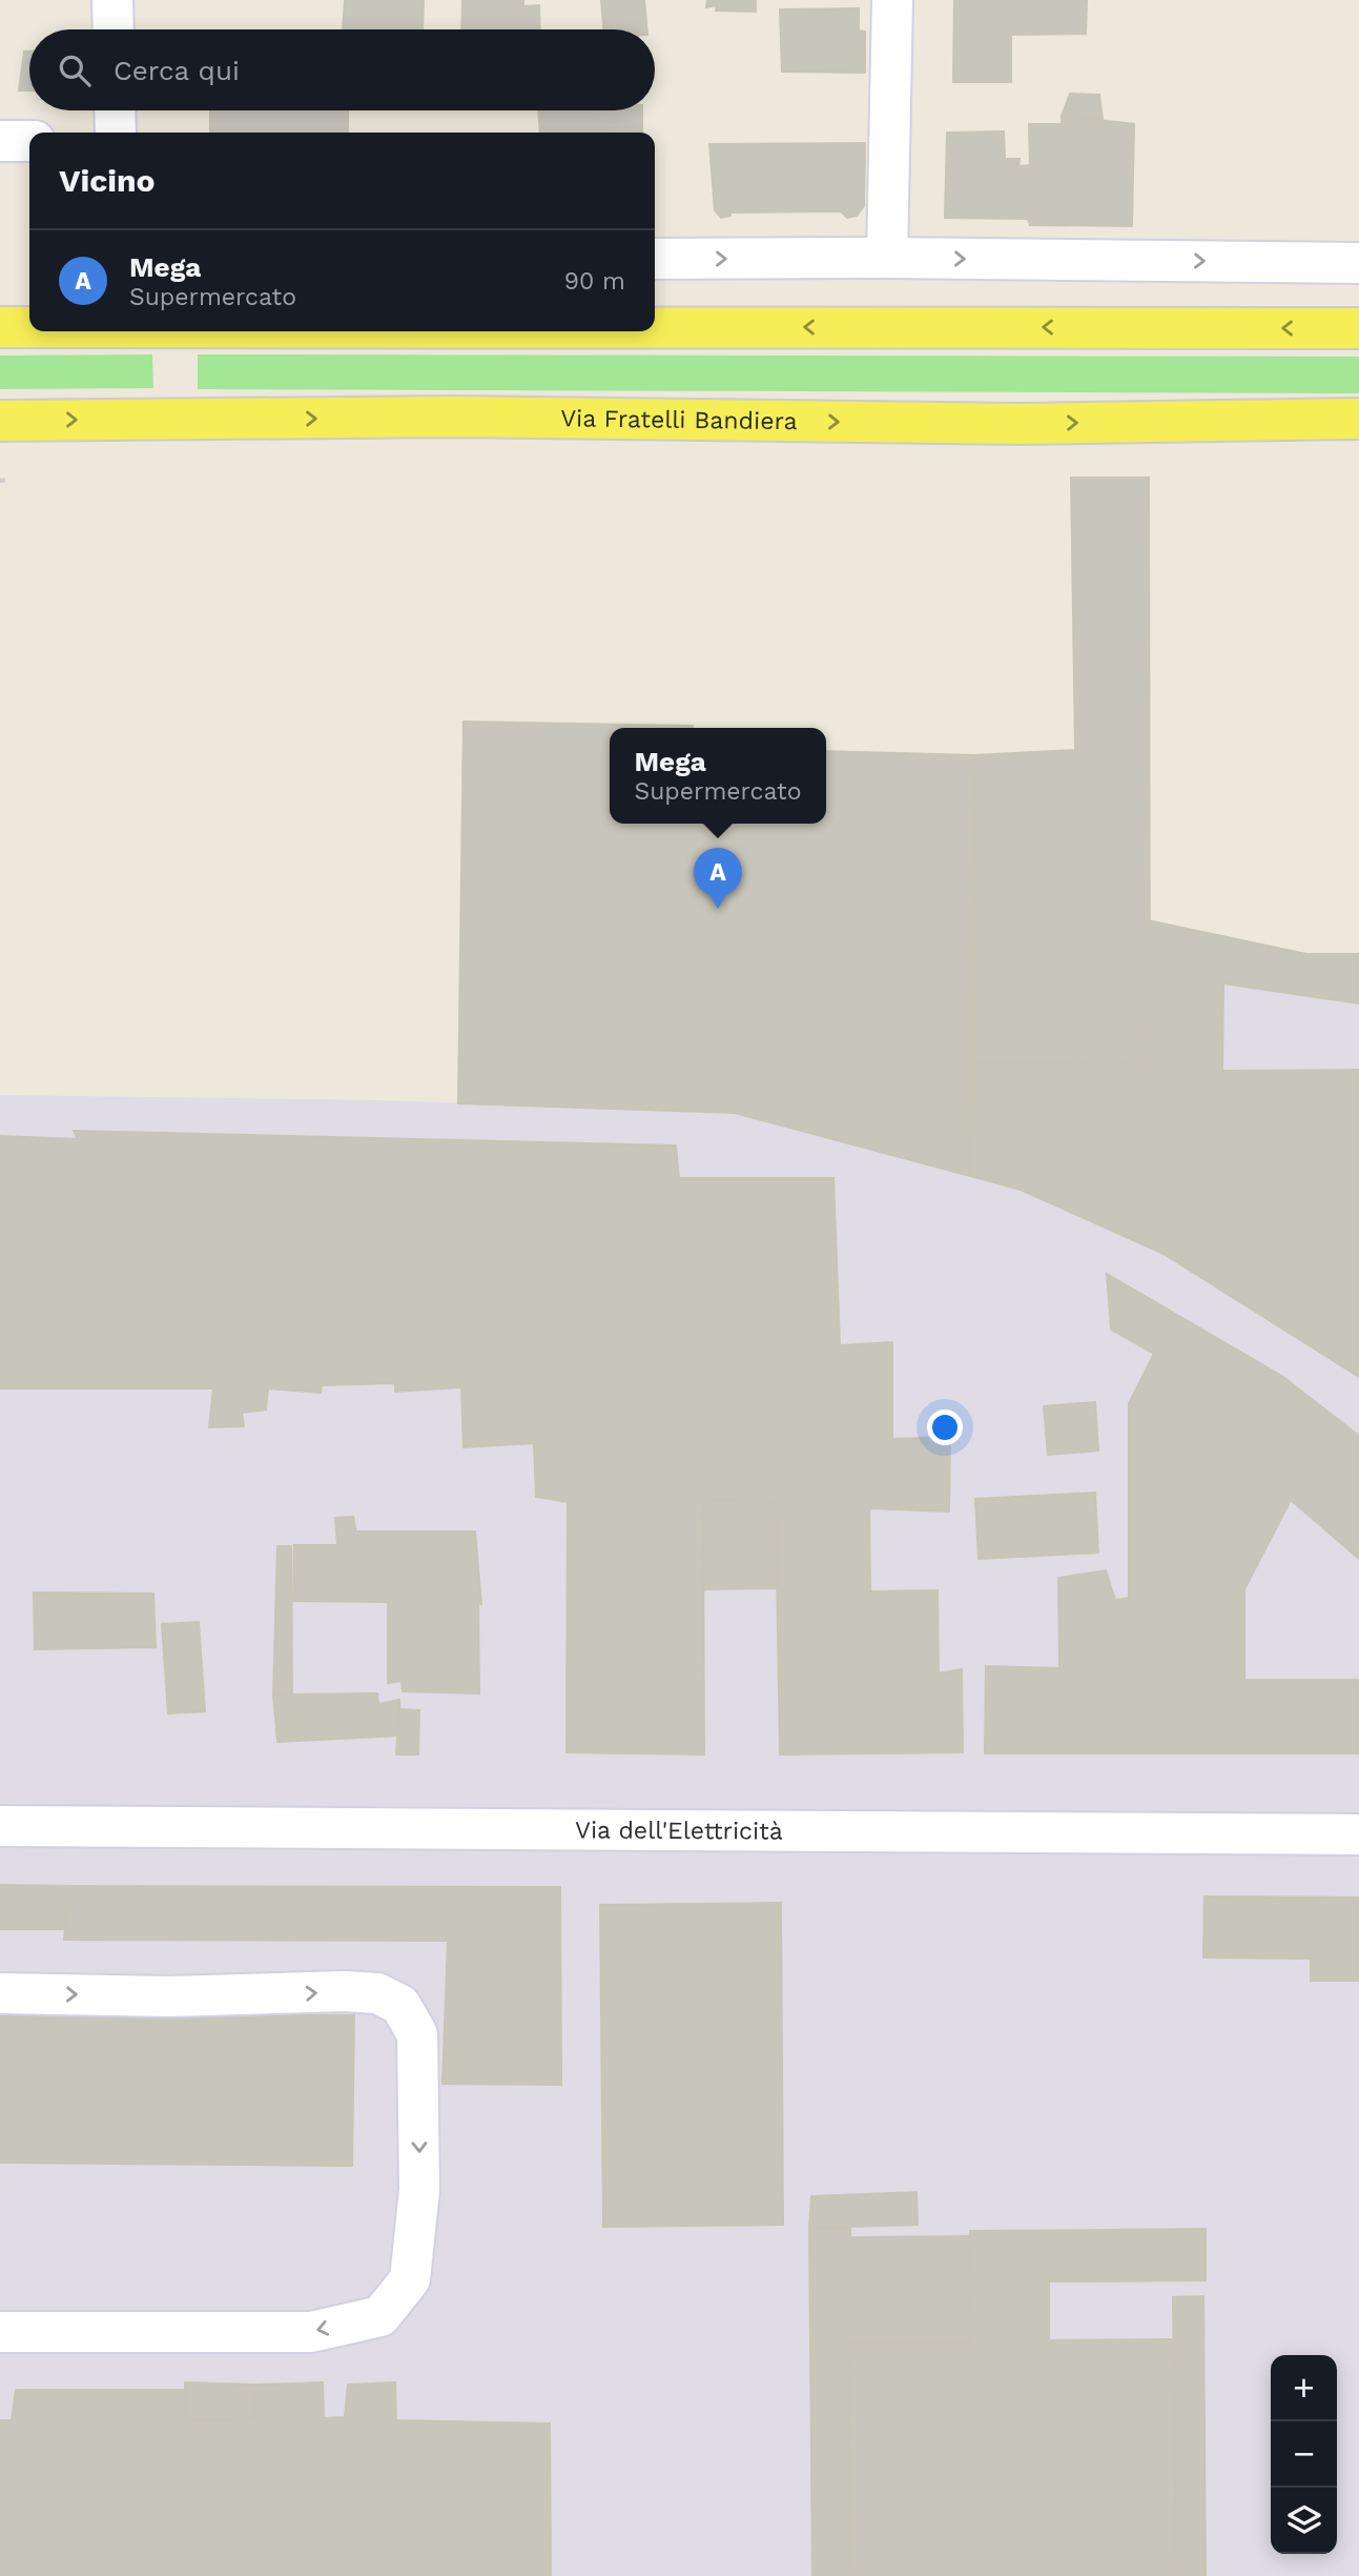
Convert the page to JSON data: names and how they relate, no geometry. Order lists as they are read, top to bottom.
{
  "streets": {
    "main road": ["Via Fratelli Bandiera"],
    "street": ["Via dell'Elettricità"]
  },
  "page": {
    "search": "Cerca qui",
    "heading": "Vicino",
    "list": [
      {
        "mark": "A",
        "name": "Mega",
        "note": "Supermercato",
        "value": "90 m"
      }
    ],
    "popup": ["Mega", "Supermercato"],
    "pins": "A",
    "map_buttons": ["+", "−"]
  }
}
